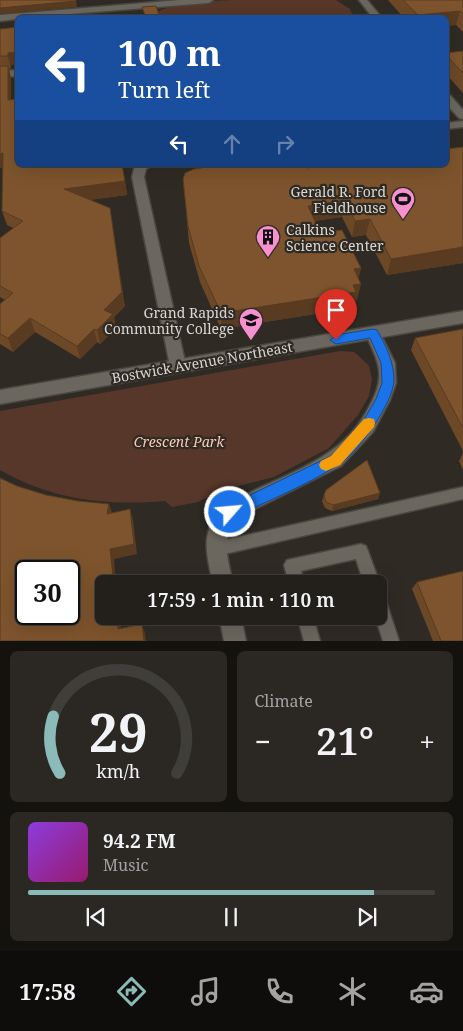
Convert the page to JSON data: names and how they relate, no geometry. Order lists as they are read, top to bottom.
{
  "streets": {
    "street": ["Bostwick Avenue Northeast"]
  },
  "parks": ["Crescent Park"],
  "places": {
    "sports": ["Gerald R. Ford Fieldhouse"],
    "building": ["Calkins Science Center"],
    "school or university": ["Grand Rapids Community College"]
  },
  "page": {
    "turn": ["100 m", "Turn left"],
    "limit": "30",
    "trip": "17:59 · 1 min · 110 m",
    "tile": "Climate",
    "heat": ["−", "21°", "+"],
    "song": ["94.2 FM", "Music"],
    "tabs": "17:58",
    "gauge": ["29", "km/h"]
  }
}
